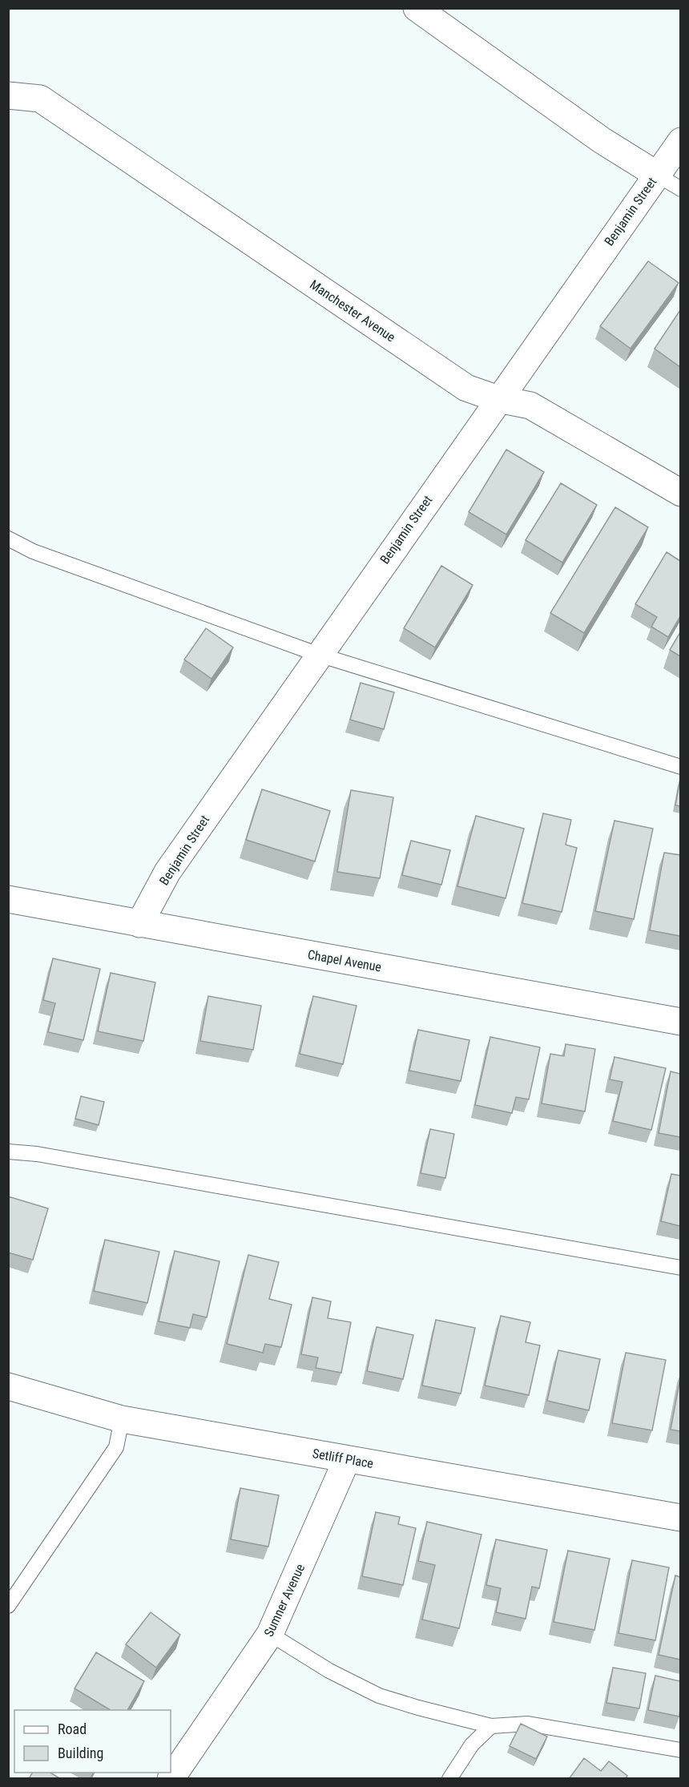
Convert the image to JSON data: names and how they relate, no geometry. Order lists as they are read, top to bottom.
{
  "streets": {
    "street": [
      "Benjamin Street",
      "Manchester Avenue",
      "Chapel Avenue",
      "Setliff Place",
      "Sumner Avenue"
    ]
  },
  "crossings": [
    ["Benjamin Street", "Manchester Avenue"],
    ["Benjamin Street", "Chapel Avenue"],
    ["Setliff Place", "Sumner Avenue"]
  ],
  "legend": ["Road", "Building"]
}
